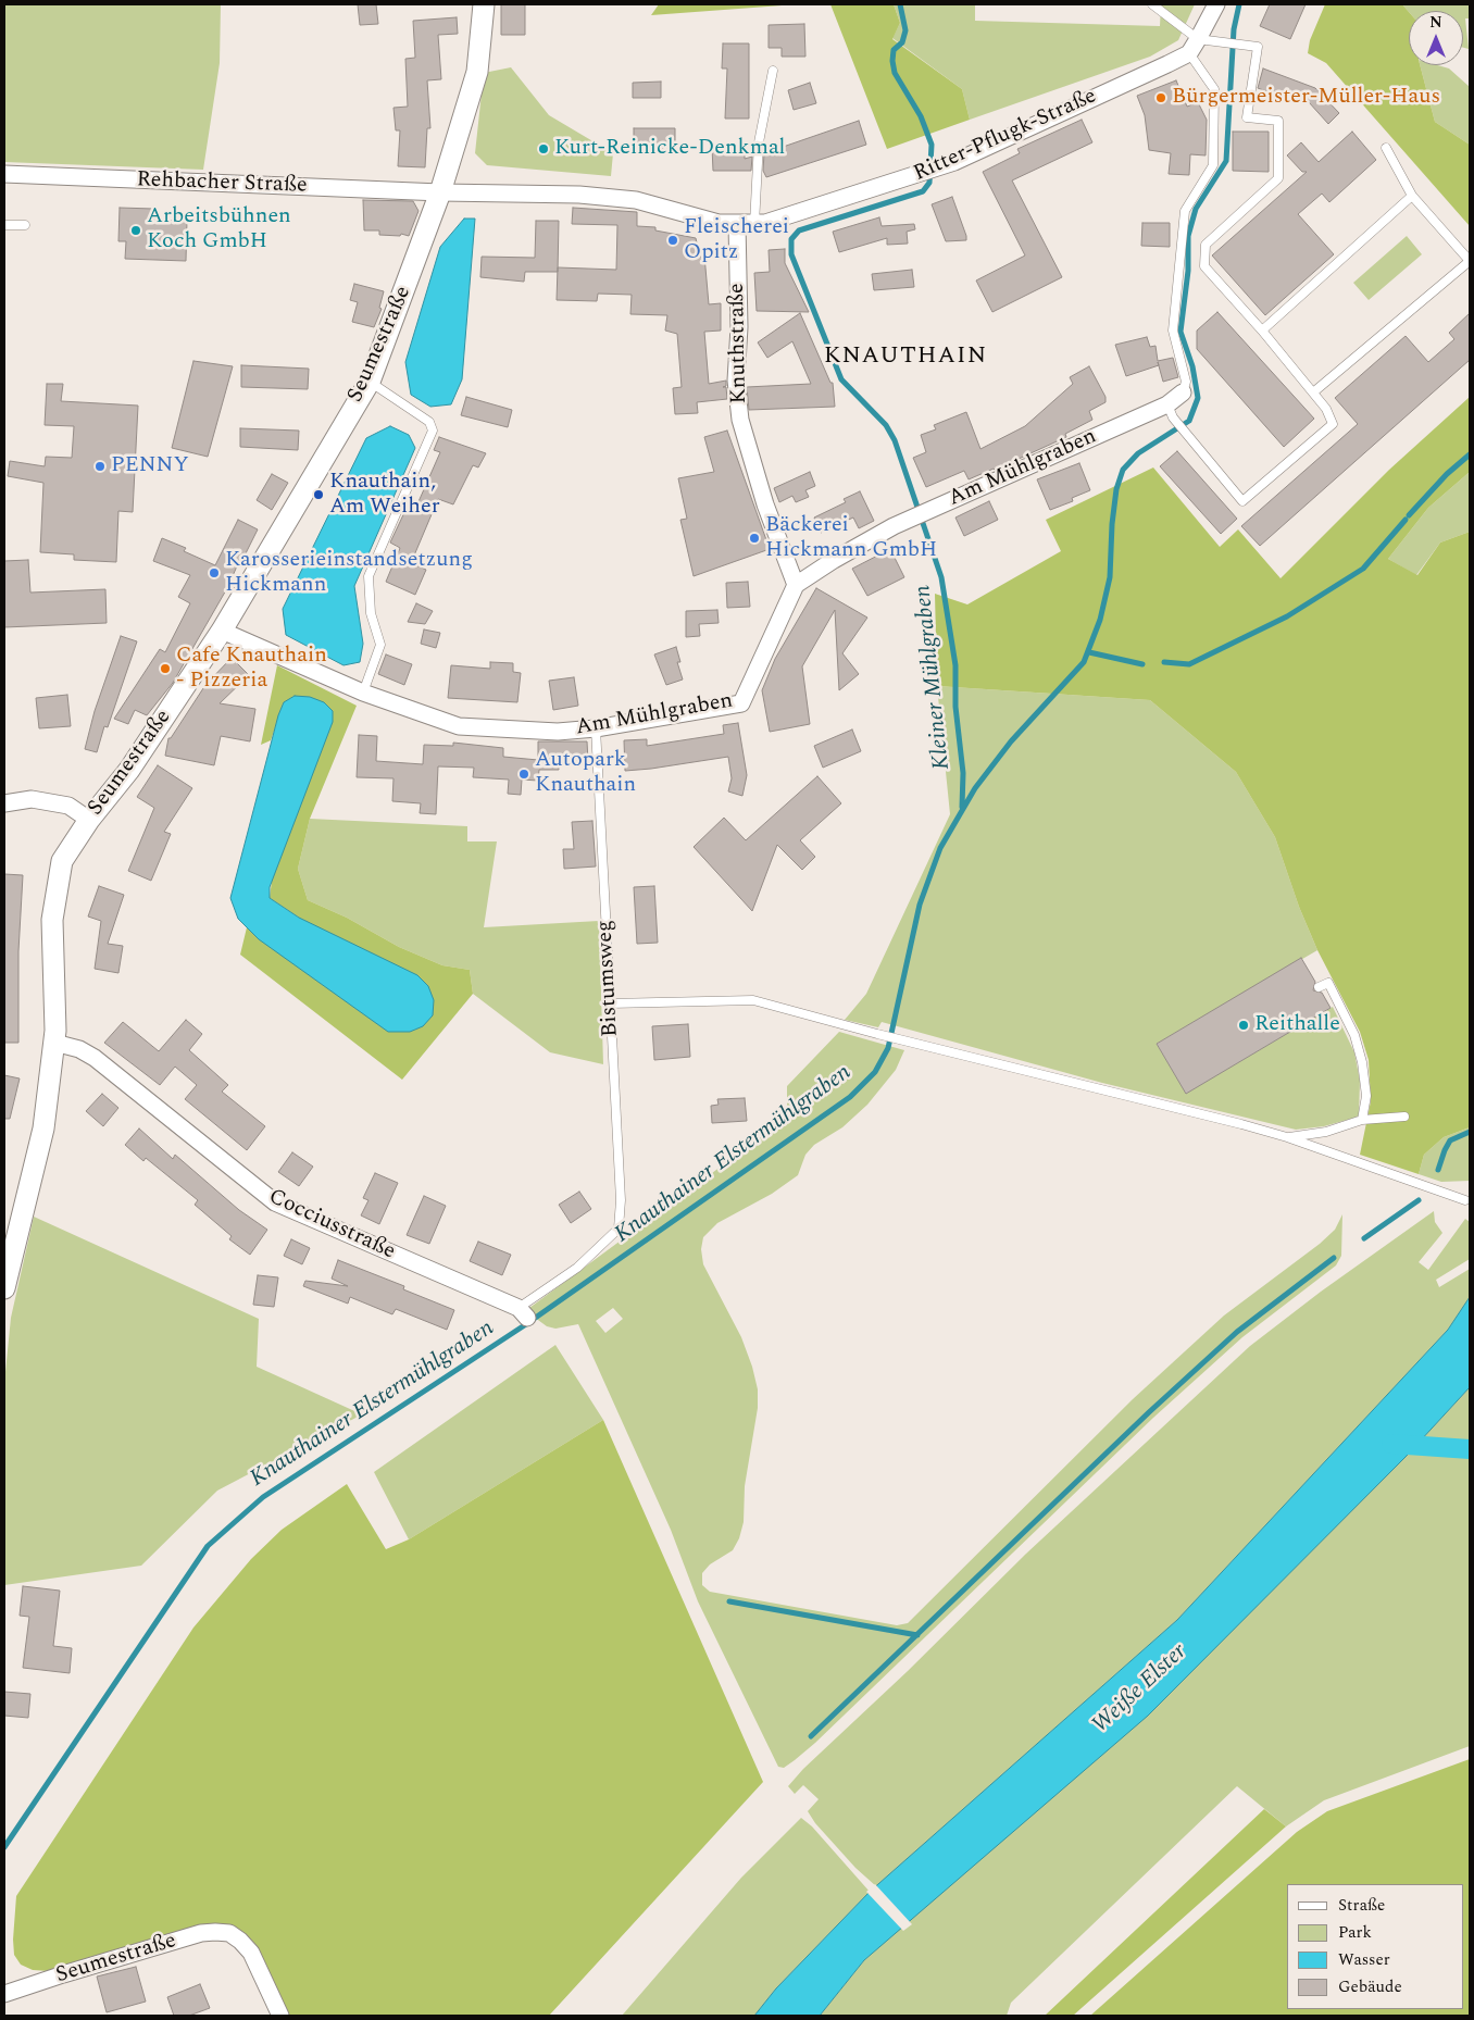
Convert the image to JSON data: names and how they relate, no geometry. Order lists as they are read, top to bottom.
{
  "streets": {
    "street": [
      "Ritter-Pflugk-Straße",
      "Rehbacher Straße",
      "Knuthstraße",
      "Seumestraße",
      "Am Mühlgraben",
      "Cocciusstraße"
    ],
    "lane": ["Bistumsweg"]
  },
  "crossings": [
    ["Ritter-Pflugk-Straße", "Rehbacher Straße"],
    ["Ritter-Pflugk-Straße", "Knuthstraße"],
    ["Ritter-Pflugk-Straße", "Seumestraße"],
    ["Ritter-Pflugk-Straße", "Am Mühlgraben"],
    ["Rehbacher Straße", "Seumestraße"],
    ["Knuthstraße", "Am Mühlgraben"],
    ["Seumestraße", "Am Mühlgraben"],
    ["Seumestraße", "Cocciusstraße"],
    ["Am Mühlgraben", "Bistumsweg"],
    ["Bistumsweg", "Cocciusstraße"]
  ],
  "districts": ["KNAUTHAIN"],
  "water": ["Kleiner Mühlgraben", "Knauthainer Elstermühlgraben", "Weiße Elster"],
  "places": [
    "Bürgermeister-Müller-Haus",
    "Kurt-Reinicke-Denkmal",
    "Arbeitsbühnen Koch GmbH",
    "Fleischerei Opitz",
    "PENNY",
    "Knauthain, Am Weiher",
    "Bäckerei Hickmann GmbH",
    "Karosserieinstandsetzung Hickmann",
    "Cafe Knauthain - Pizzeria",
    "Autopark Knauthain",
    "Reithalle"
  ],
  "legend": [
    "Straße",
    "Park",
    "Wasser",
    "Gebäude"
  ],
  "north": "top"
}
